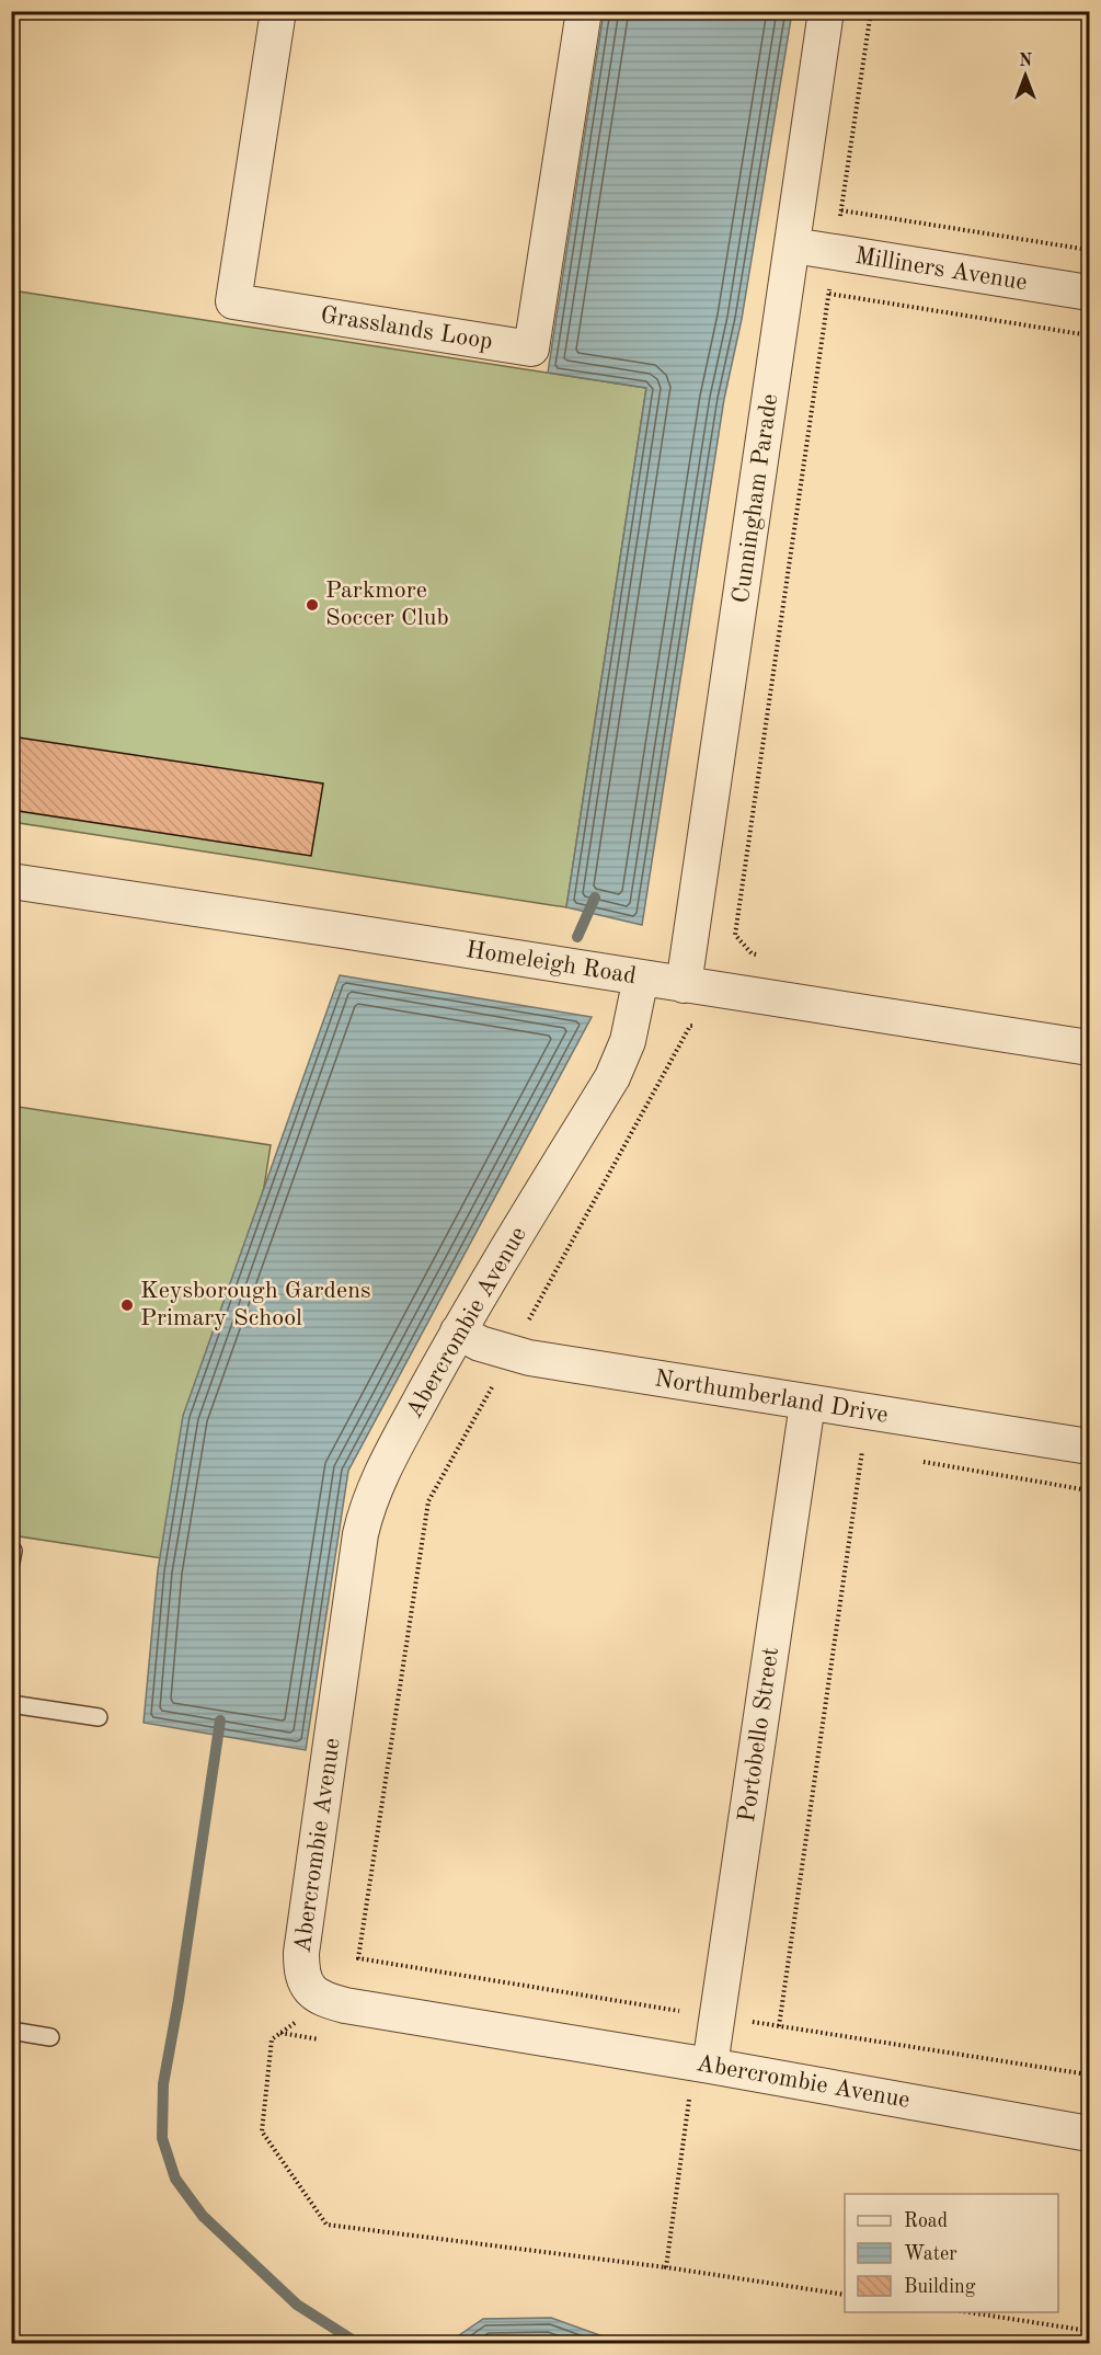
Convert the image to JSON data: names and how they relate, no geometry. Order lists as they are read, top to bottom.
{
  "streets": {
    "street": [
      "Milliners Avenue",
      "Grasslands Loop",
      "Cunningham Parade",
      "Homeleigh Road",
      "Abercrombie Avenue",
      "Northumberland Drive",
      "Portobello Street"
    ]
  },
  "crossings": [
    ["Milliners Avenue", "Cunningham Parade"],
    ["Cunningham Parade", "Homeleigh Road"],
    ["Homeleigh Road", "Abercrombie Avenue"],
    ["Abercrombie Avenue", "Northumberland Drive"],
    ["Abercrombie Avenue", "Portobello Street"],
    ["Northumberland Drive", "Portobello Street"]
  ],
  "places": ["Parkmore Soccer Club", "Keysborough Gardens Primary School"],
  "legend": ["Road", "Water", "Building"],
  "north": "top"
}
